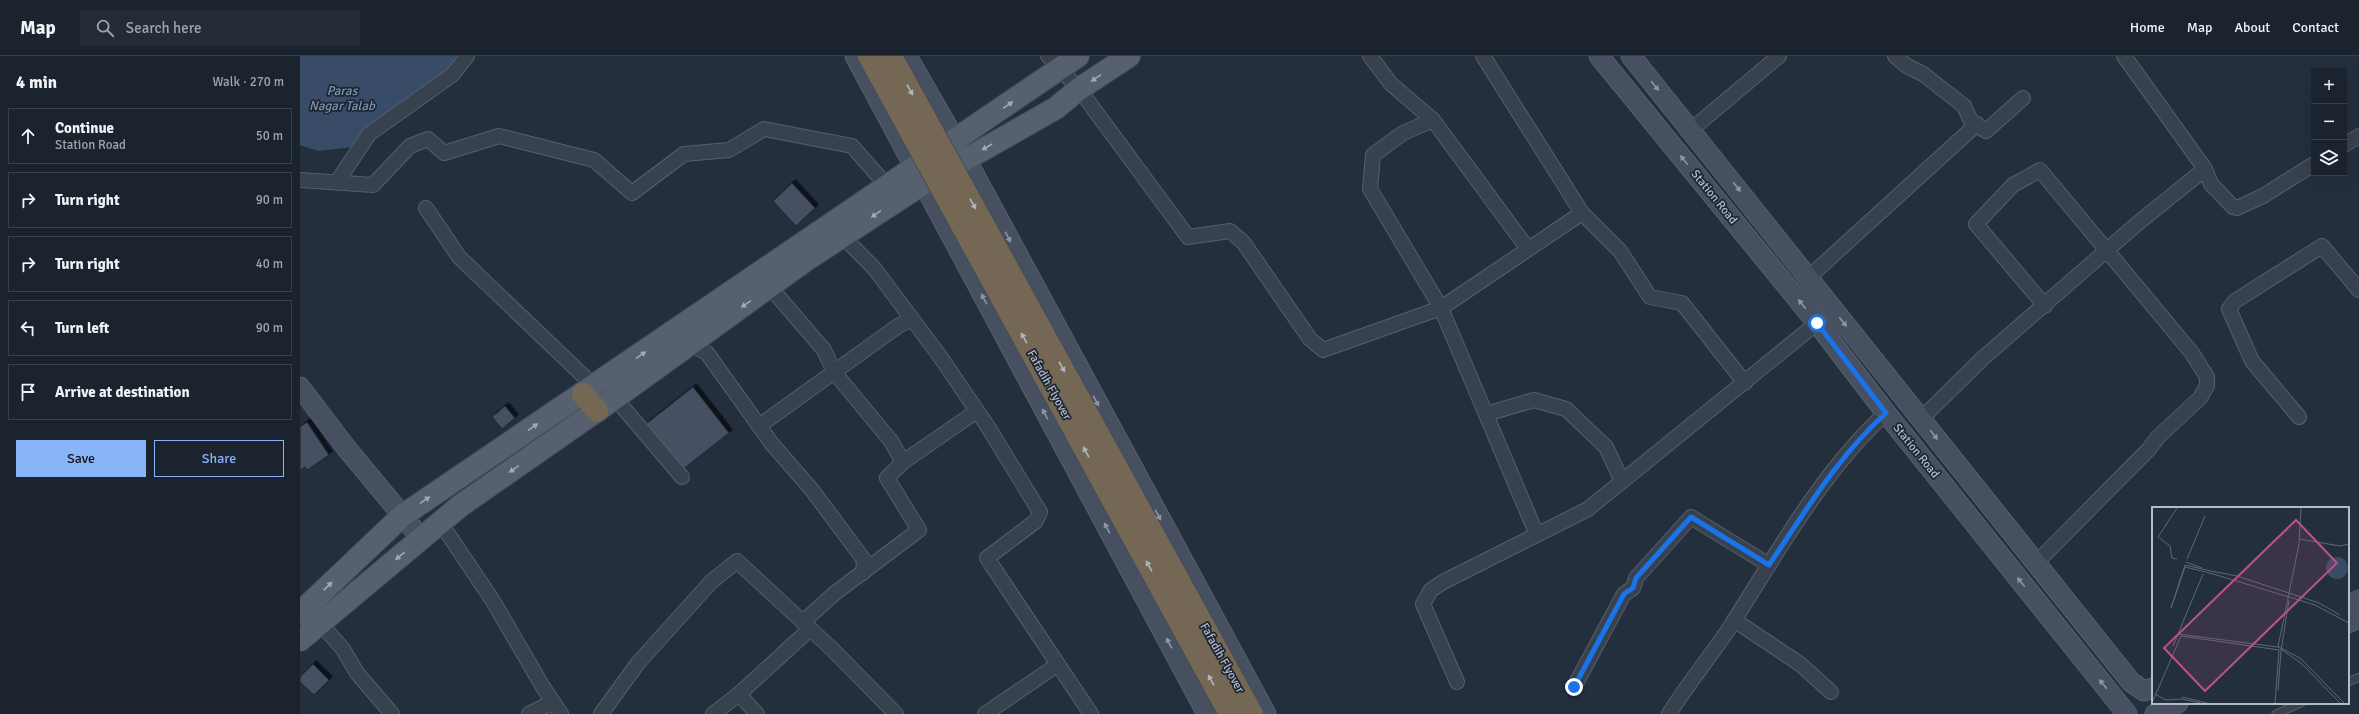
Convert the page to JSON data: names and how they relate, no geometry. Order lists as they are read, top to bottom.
{
  "streets": {
    "highway": ["Fafadih Flyover"],
    "street": ["Station Road"]
  },
  "water": ["Paras Nagar Talab"],
  "page": {
    "header": "Map",
    "search": "Search here",
    "nav": [
      "Home",
      "Map",
      "About",
      "Contact"
    ],
    "heading": ["4 min", "Walk · 270 m"],
    "map_buttons": ["+", "−"],
    "list": [
      ["Continue", "Station Road", "50 m"],
      ["Turn right", "90 m"],
      ["Turn right", "40 m"],
      ["Turn left", "90 m"],
      "Arrive at destination"
    ],
    "buttons": ["Save", "Share"]
  }
}
